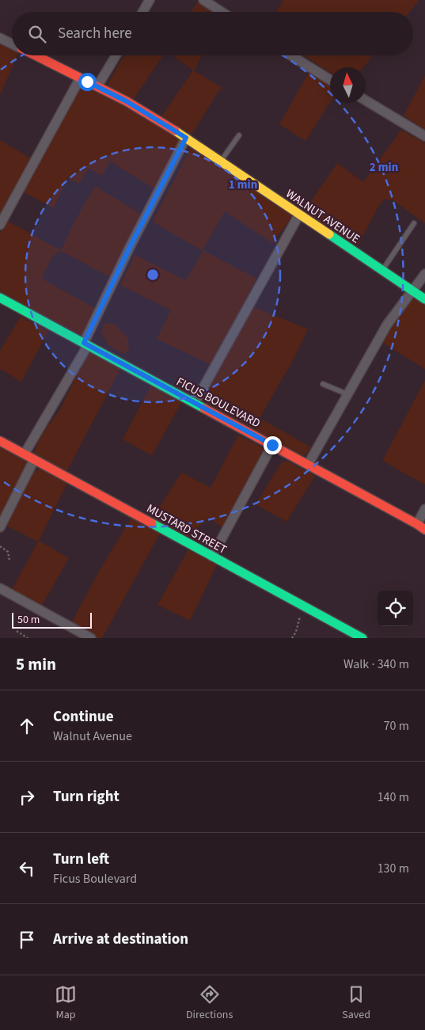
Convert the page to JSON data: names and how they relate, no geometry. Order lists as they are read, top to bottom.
{
  "streets": {
    "street": ["WALNUT AVENUE", "FICUS BOULEVARD", "MUSTARD STREET"]
  },
  "scale_bar": "50 m",
  "north": "top",
  "page": {
    "search": "Search here",
    "scale": "50 m",
    "heading": ["5 min", "Walk · 340 m"],
    "list": [
      ["Continue", "Walnut Avenue", "70 m"],
      ["Turn right", "140 m"],
      ["Turn left", "Ficus Boulevard", "130 m"],
      "Arrive at destination"
    ],
    "nav": ["Map", "Directions", "Saved"]
  },
  "rings": ["2 min", "1 min"]
}
